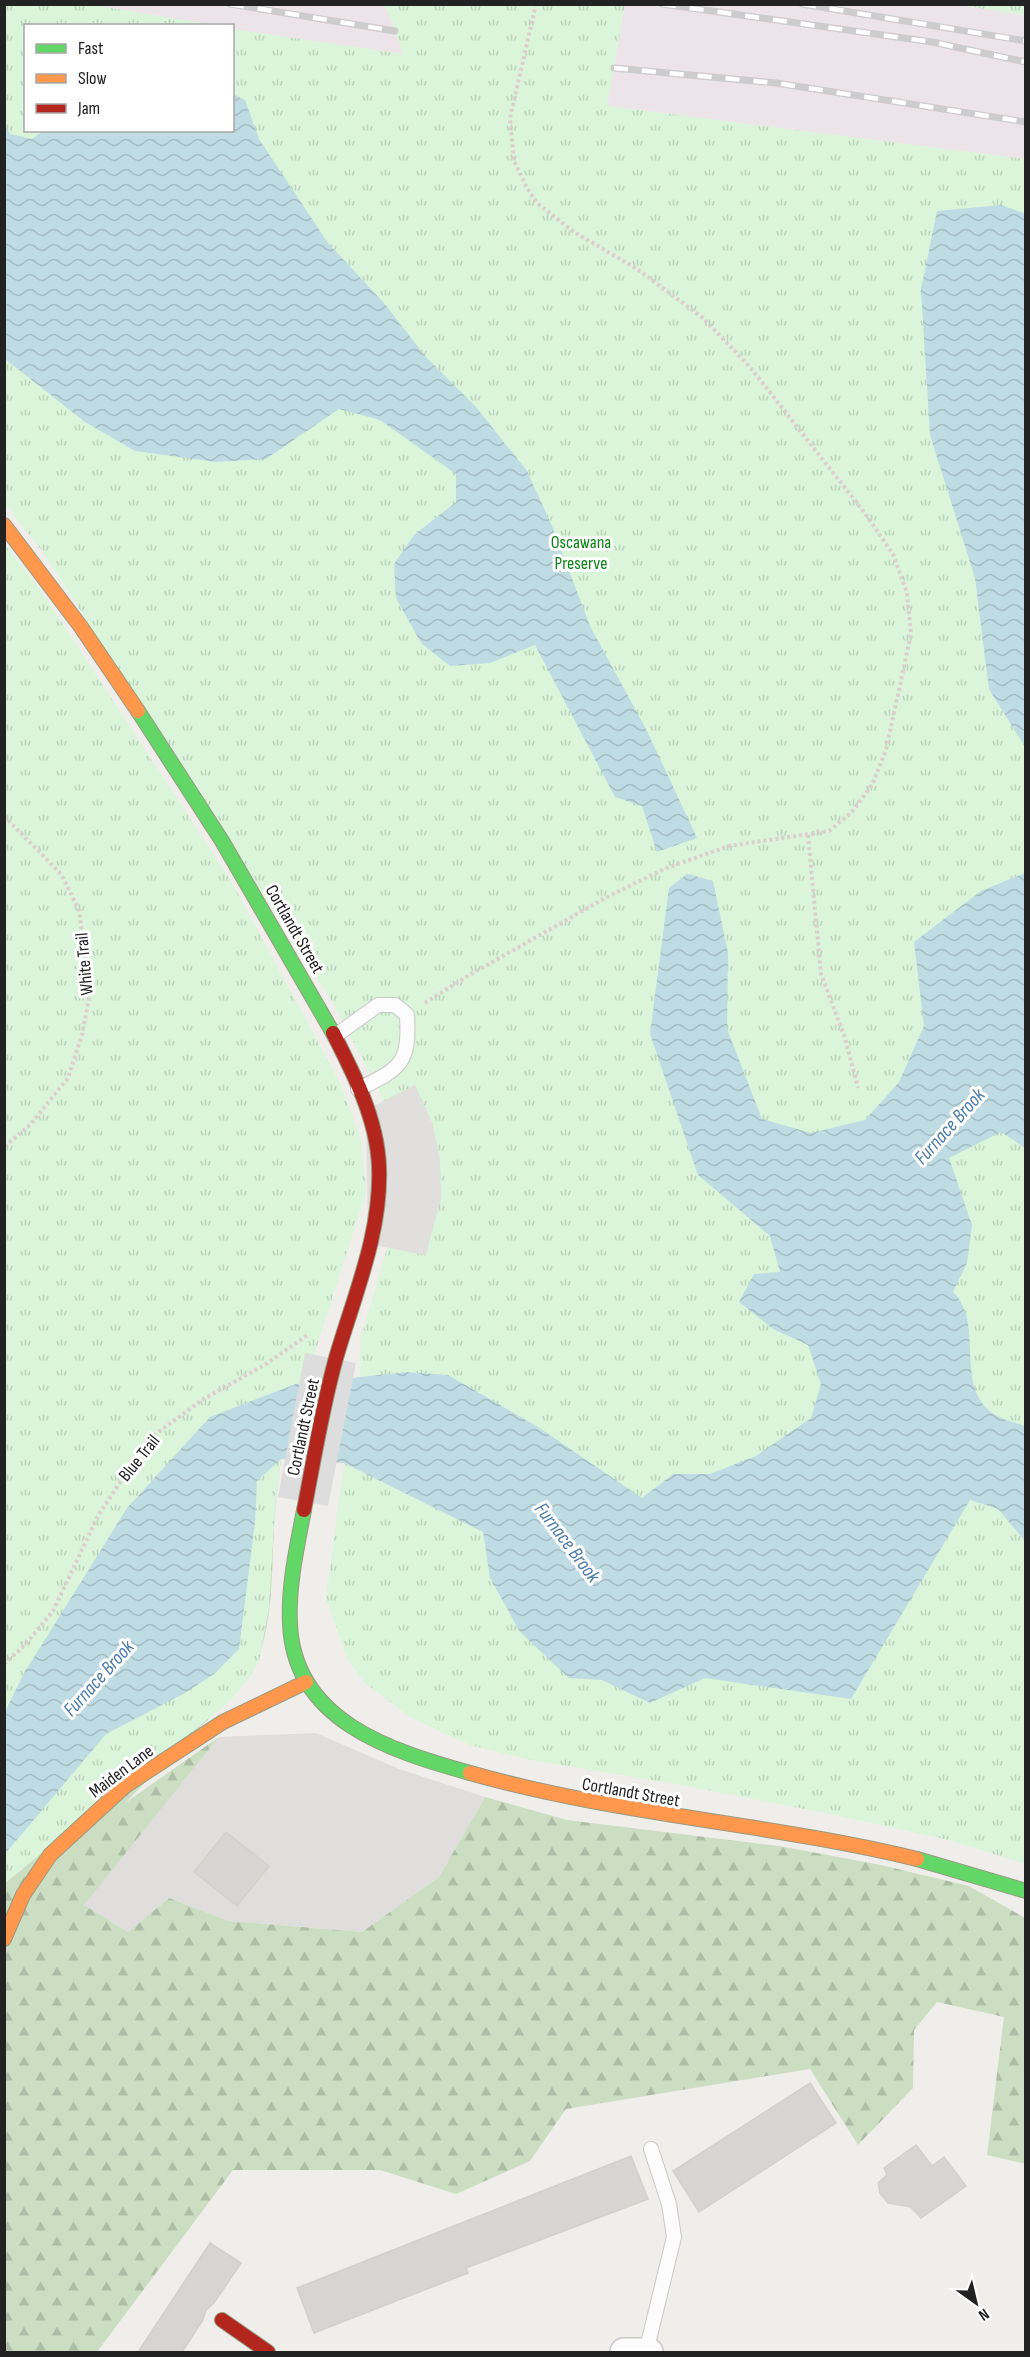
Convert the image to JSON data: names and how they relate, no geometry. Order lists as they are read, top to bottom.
{
  "streets": {
    "street": ["Cortlandt Street", "Maiden Lane"],
    "path": ["White Trail", "Blue Trail"]
  },
  "crossings": [
    ["Cortlandt Street", "Blue Trail"],
    ["Cortlandt Street", "Maiden Lane"]
  ],
  "water": ["Furnace Brook"],
  "parks": ["Oscawana Preserve"],
  "legend": ["Fast", "Slow", "Jam"],
  "north": "bottom right"
}
